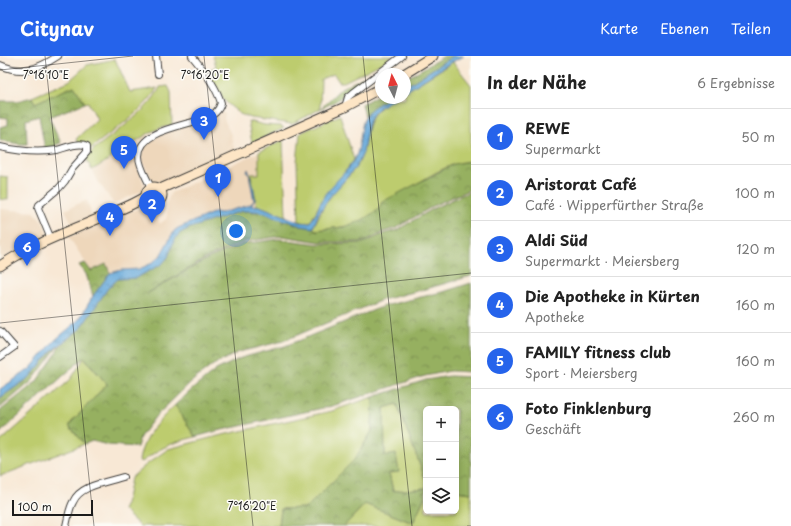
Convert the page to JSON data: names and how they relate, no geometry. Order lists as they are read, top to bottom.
{
  "scale_bar": "100 m",
  "north": "top",
  "page": {
    "header": "Citynav",
    "nav": ["Karte", "Ebenen", "Teilen"],
    "heading": ["In der Nähe", "6 Ergebnisse"],
    "pins": [
      "3",
      "5",
      "1",
      "2",
      "4",
      "6"
    ],
    "list": [
      {
        "mark": "1",
        "name": "REWE",
        "note": "Supermarkt",
        "value": "50 m"
      },
      {
        "mark": "2",
        "name": "Aristorat Café",
        "note": "Café · Wipperfürther Straße",
        "value": "100 m"
      },
      {
        "mark": "3",
        "name": "Aldi Süd",
        "note": "Supermarkt · Meiersberg",
        "value": "120 m"
      },
      {
        "mark": "4",
        "name": "Die Apotheke in Kürten",
        "note": "Apotheke",
        "value": "160 m"
      },
      {
        "mark": "5",
        "name": "FAMILY fitness club",
        "note": "Sport · Meiersberg",
        "value": "160 m"
      },
      {
        "mark": "6",
        "name": "Foto Finklenburg",
        "note": "Geschäft",
        "value": "260 m"
      }
    ],
    "map_buttons": ["+", "−"],
    "scale": "100 m"
  },
  "coordinates": ["7°16'10\"E", "7°16'20\"E"]
}
